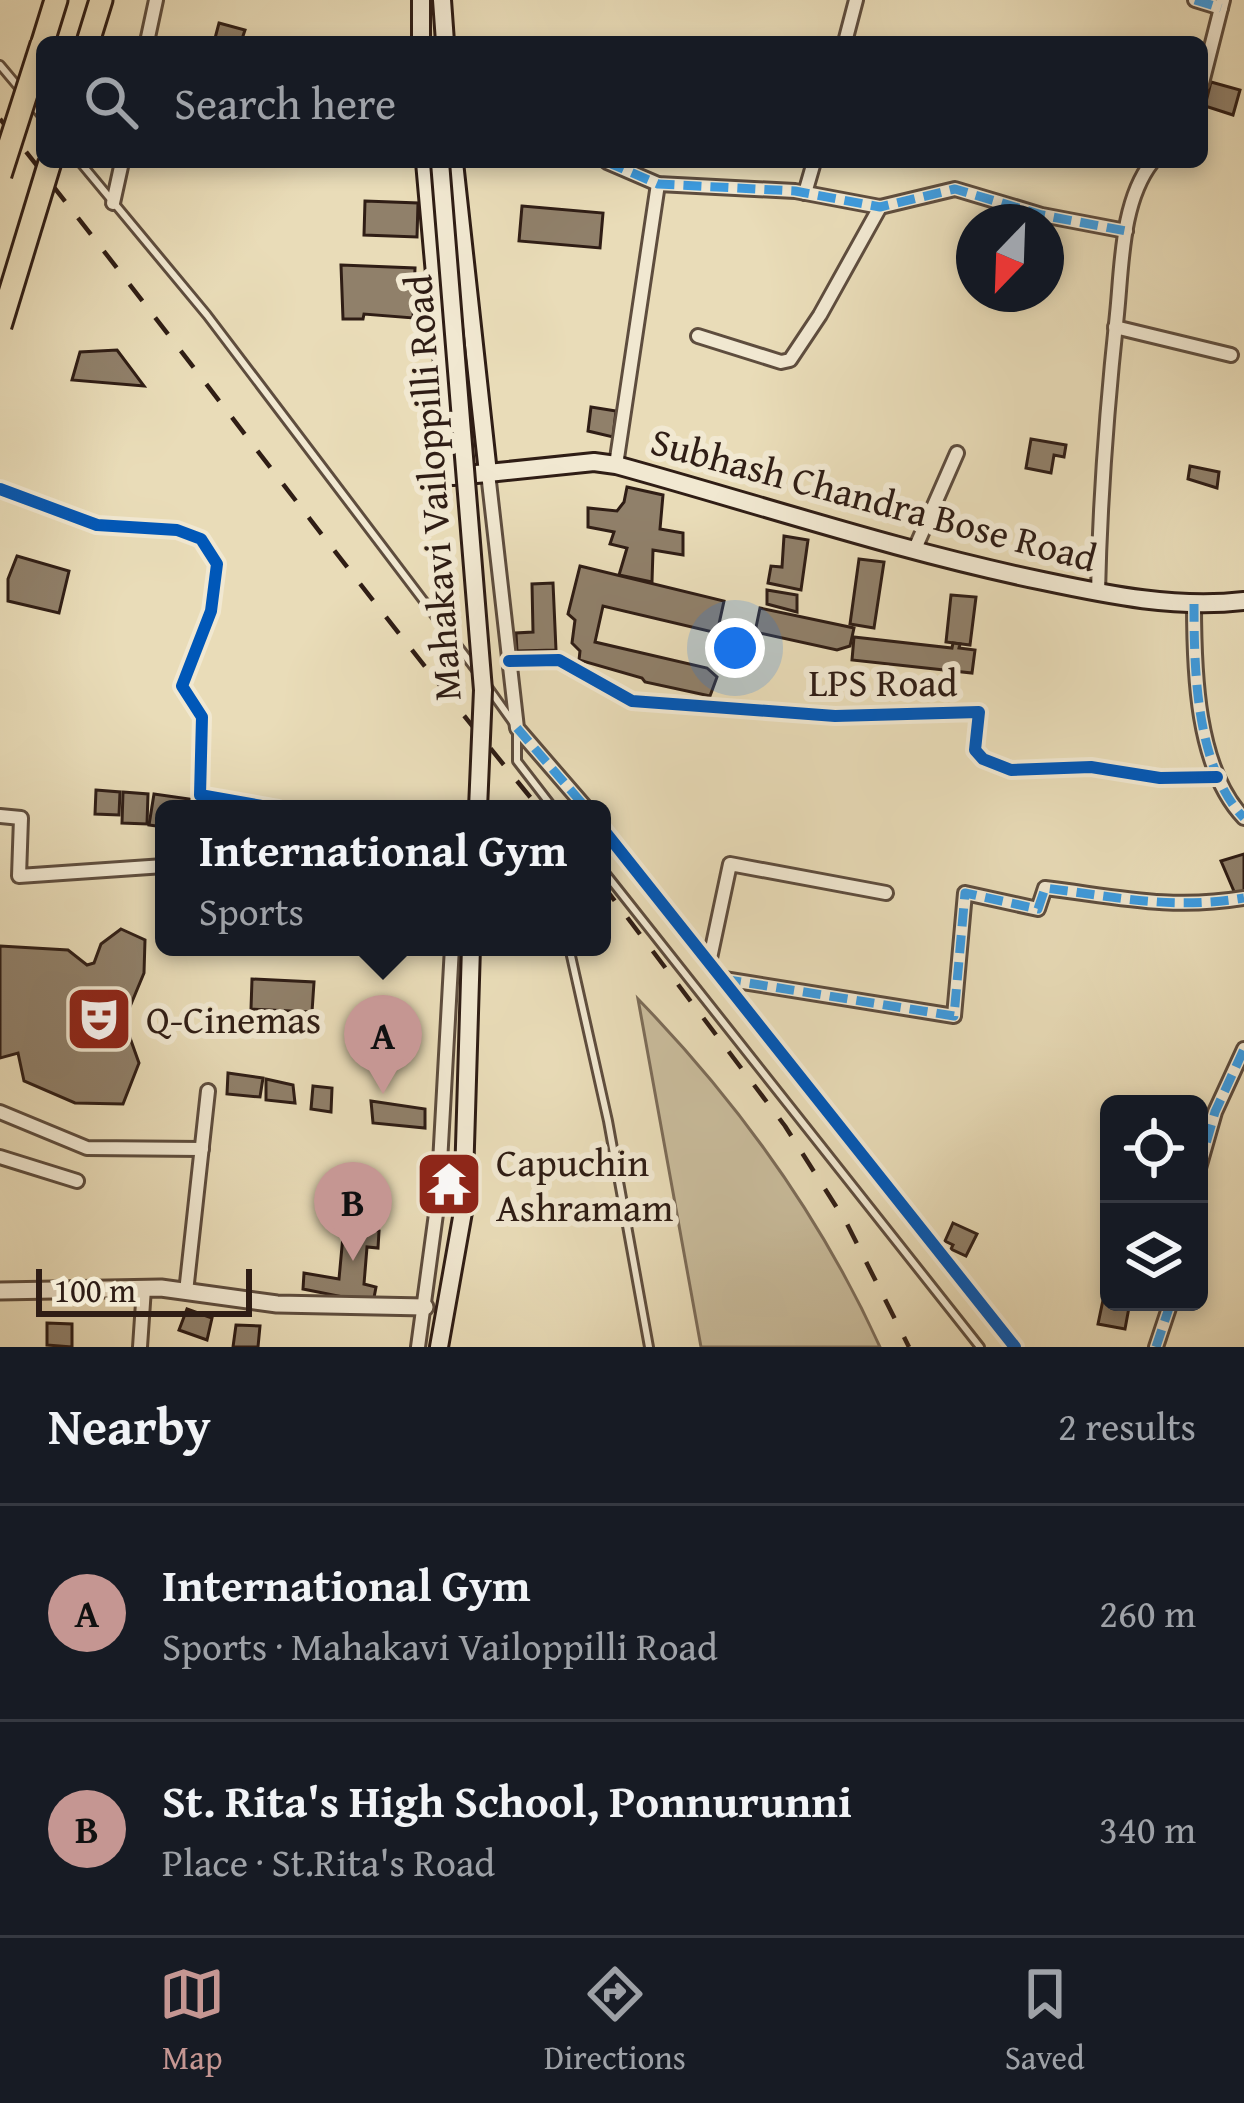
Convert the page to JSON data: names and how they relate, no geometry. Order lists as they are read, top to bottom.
{
  "streets": {
    "main road": ["Mahakavi Vailoppilli Road", "Subhash Chandra Bose Road"],
    "street": ["LPS Road"]
  },
  "places": {
    "theatre": ["Q-Cinemas"],
    "temple": ["Capuchin Ashramam"]
  },
  "scale_bar": "100 m",
  "north": "bottom left",
  "page": {
    "search": "Search here",
    "popup": ["International Gym", "Sports"],
    "pins": ["A", "B"],
    "scale": "100 m",
    "heading": ["Nearby", "2 results"],
    "list": [
      {
        "mark": "A",
        "name": "International Gym",
        "note": "Sports · Mahakavi Vailoppilli Road",
        "value": "260 m"
      },
      {
        "mark": "B",
        "name": "St. Rita's High School, Ponnurunni",
        "note": "Place · St.Rita's Road",
        "value": "340 m"
      }
    ],
    "nav": ["Map", "Directions", "Saved"]
  }
}
